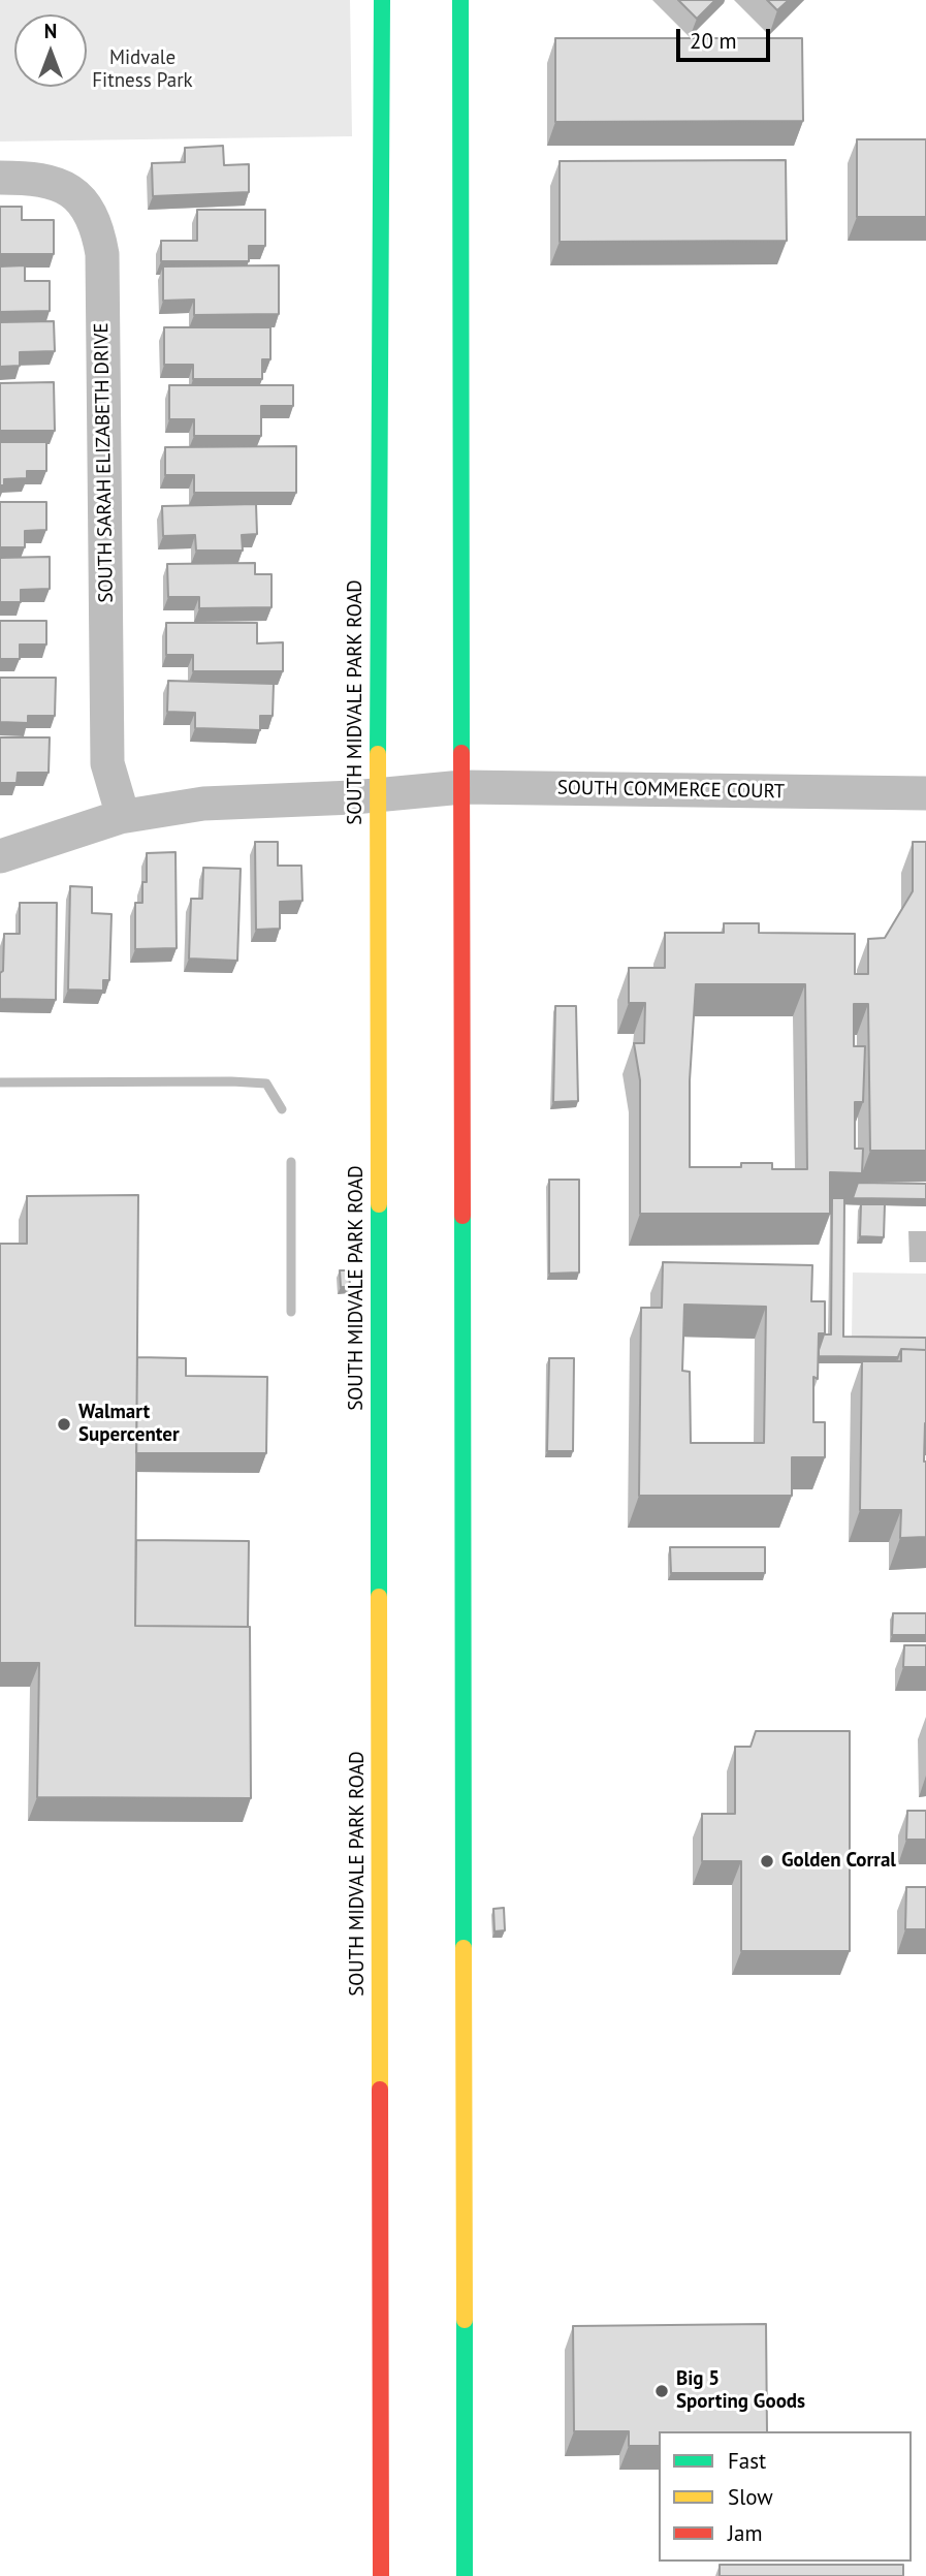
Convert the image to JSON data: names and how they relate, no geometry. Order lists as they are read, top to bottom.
{
  "streets": {
    "main road": ["SOUTH MIDVALE PARK ROAD"],
    "street": ["SOUTH SARAH ELIZABETH DRIVE", "SOUTH COMMERCE COURT"]
  },
  "crossings": [
    ["SOUTH SARAH ELIZABETH DRIVE", "SOUTH COMMERCE COURT"],
    ["SOUTH MIDVALE PARK ROAD", "SOUTH COMMERCE COURT"]
  ],
  "parks": ["Midvale Fitness Park"],
  "places": ["Walmart Supercenter", "Golden Corral", "Big 5 Sporting Goods"],
  "legend": ["Fast", "Slow", "Jam"],
  "scale_bar": "20 m",
  "north": "top"
}
